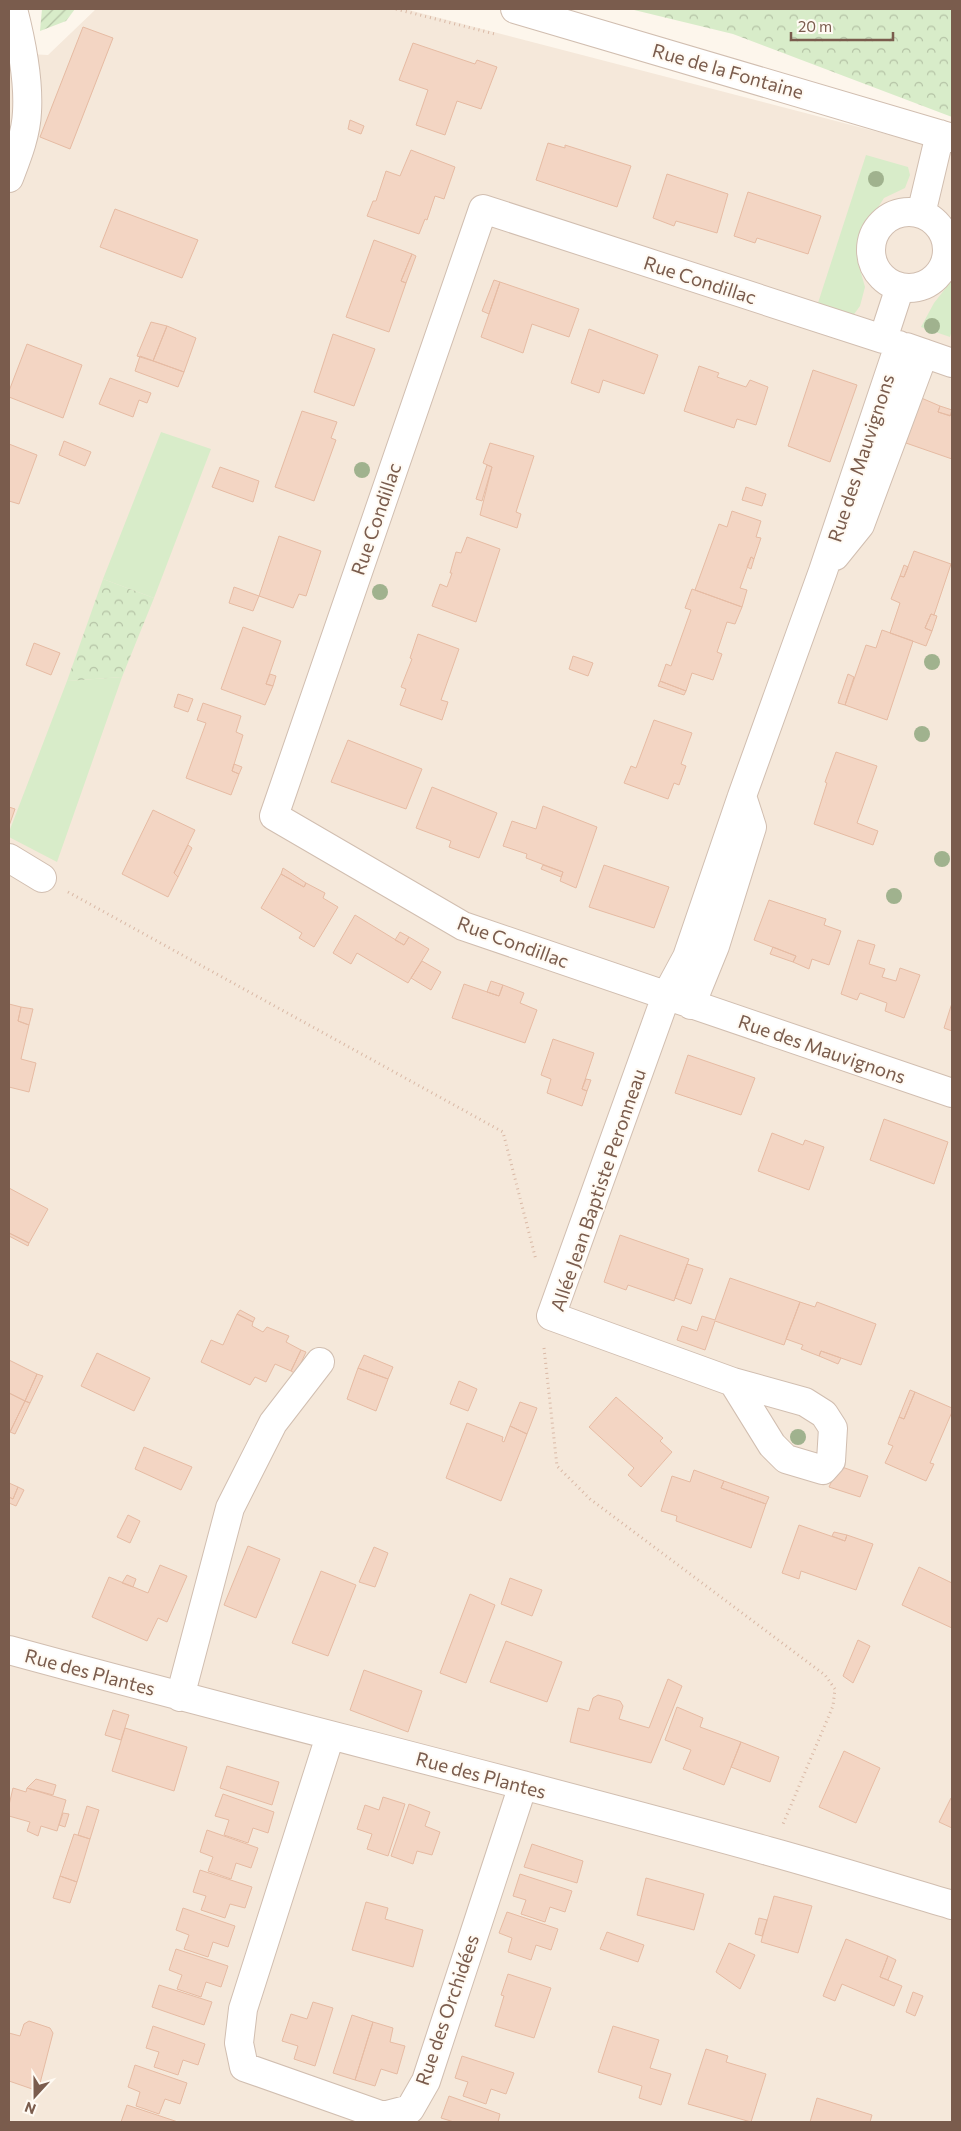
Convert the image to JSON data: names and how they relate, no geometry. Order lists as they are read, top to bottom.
{
  "streets": {
    "street": [
      "Rue de la Fontaine",
      "Rue Condillac",
      "Rue des Mauvignons",
      "Allée Jean Baptiste Peronneau",
      "Rue des Plantes",
      "Rue des Orchidées"
    ]
  },
  "crossings": [
    ["Rue Condillac", "Rue des Mauvignons"],
    ["Rue Condillac", "Allée Jean Baptiste Peronneau"],
    ["Rue des Mauvignons", "Allée Jean Baptiste Peronneau"],
    ["Rue des Plantes", "Rue des Orchidées"]
  ],
  "scale_bar": "20 m",
  "north": "bottom"
}
